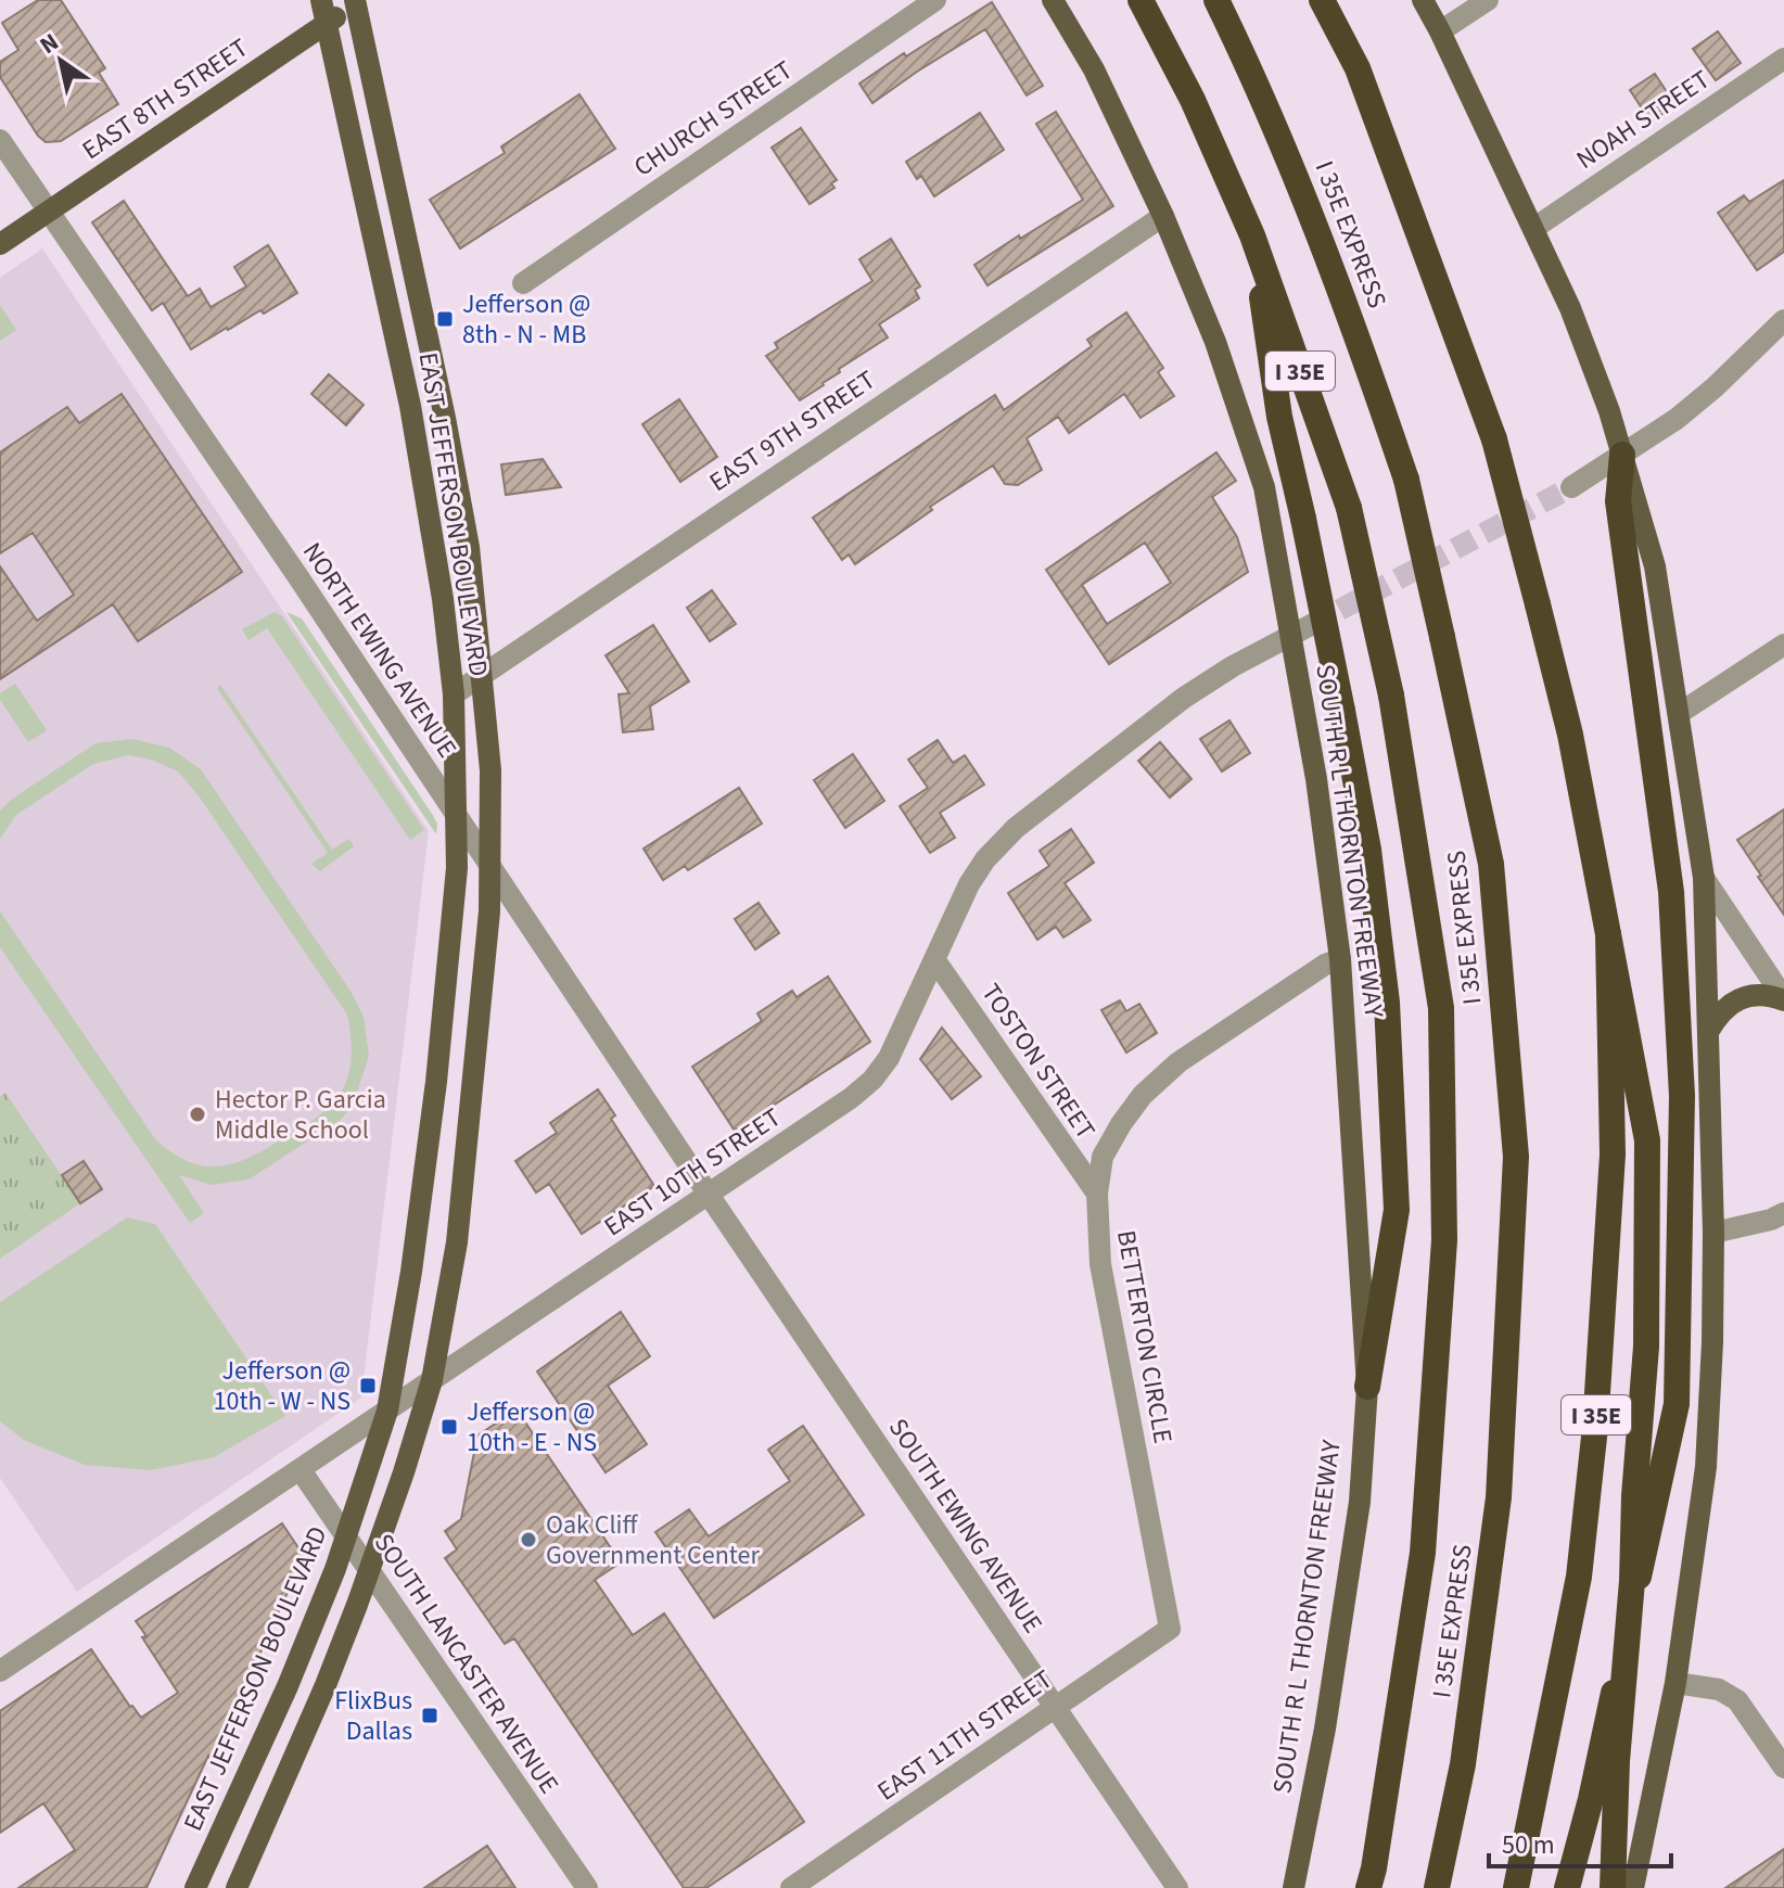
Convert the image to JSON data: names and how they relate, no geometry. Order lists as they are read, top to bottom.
{
  "streets": {
    "highway": ["I 35E EXPRESS", "I 35E"],
    "main road": ["EAST 8TH STREET", "EAST JEFFERSON BOULEVARD", "SOUTH R L THORNTON FREEWAY"],
    "street": [
      "CHURCH STREET",
      "NOAH STREET",
      "EAST 9TH STREET",
      "NORTH EWING AVENUE",
      "TOSTON STREET",
      "EAST 10TH STREET",
      "BETTERTON CIRCLE",
      "SOUTH EWING AVENUE",
      "SOUTH LANCASTER AVENUE",
      "EAST 11TH STREET"
    ]
  },
  "crossings": [
    ["EAST 8TH STREET", "EAST JEFFERSON BOULEVARD"],
    ["EAST 8TH STREET", "NORTH EWING AVENUE"],
    ["EAST 9TH STREET", "EAST JEFFERSON BOULEVARD"],
    ["EAST 9TH STREET", "SOUTH R L THORNTON FREEWAY"],
    ["EAST JEFFERSON BOULEVARD", "NORTH EWING AVENUE"],
    ["EAST JEFFERSON BOULEVARD", "EAST 10TH STREET"],
    ["EAST JEFFERSON BOULEVARD", "SOUTH LANCASTER AVENUE"],
    ["NORTH EWING AVENUE", "EAST 10TH STREET"],
    ["NORTH EWING AVENUE", "SOUTH EWING AVENUE"],
    ["SOUTH R L THORNTON FREEWAY", "EAST 10TH STREET"],
    ["SOUTH R L THORNTON FREEWAY", "BETTERTON CIRCLE"],
    ["TOSTON STREET", "EAST 10TH STREET"],
    ["TOSTON STREET", "BETTERTON CIRCLE"],
    ["EAST 10TH STREET", "SOUTH EWING AVENUE"],
    ["EAST 10TH STREET", "SOUTH LANCASTER AVENUE"],
    ["BETTERTON CIRCLE", "EAST 11TH STREET"],
    ["SOUTH EWING AVENUE", "EAST 11TH STREET"]
  ],
  "places": {
    "transit": [
      "Jefferson @ 8th - N - MB",
      "Jefferson @ 10th - W - NS",
      "Jefferson @ 10th - E - NS",
      "FlixBus Dallas"
    ],
    "other": ["Hector P. Garcia Middle School", "Oak Cliff Government Center"]
  },
  "scale_bar": "50 m",
  "north": "top left"
}
